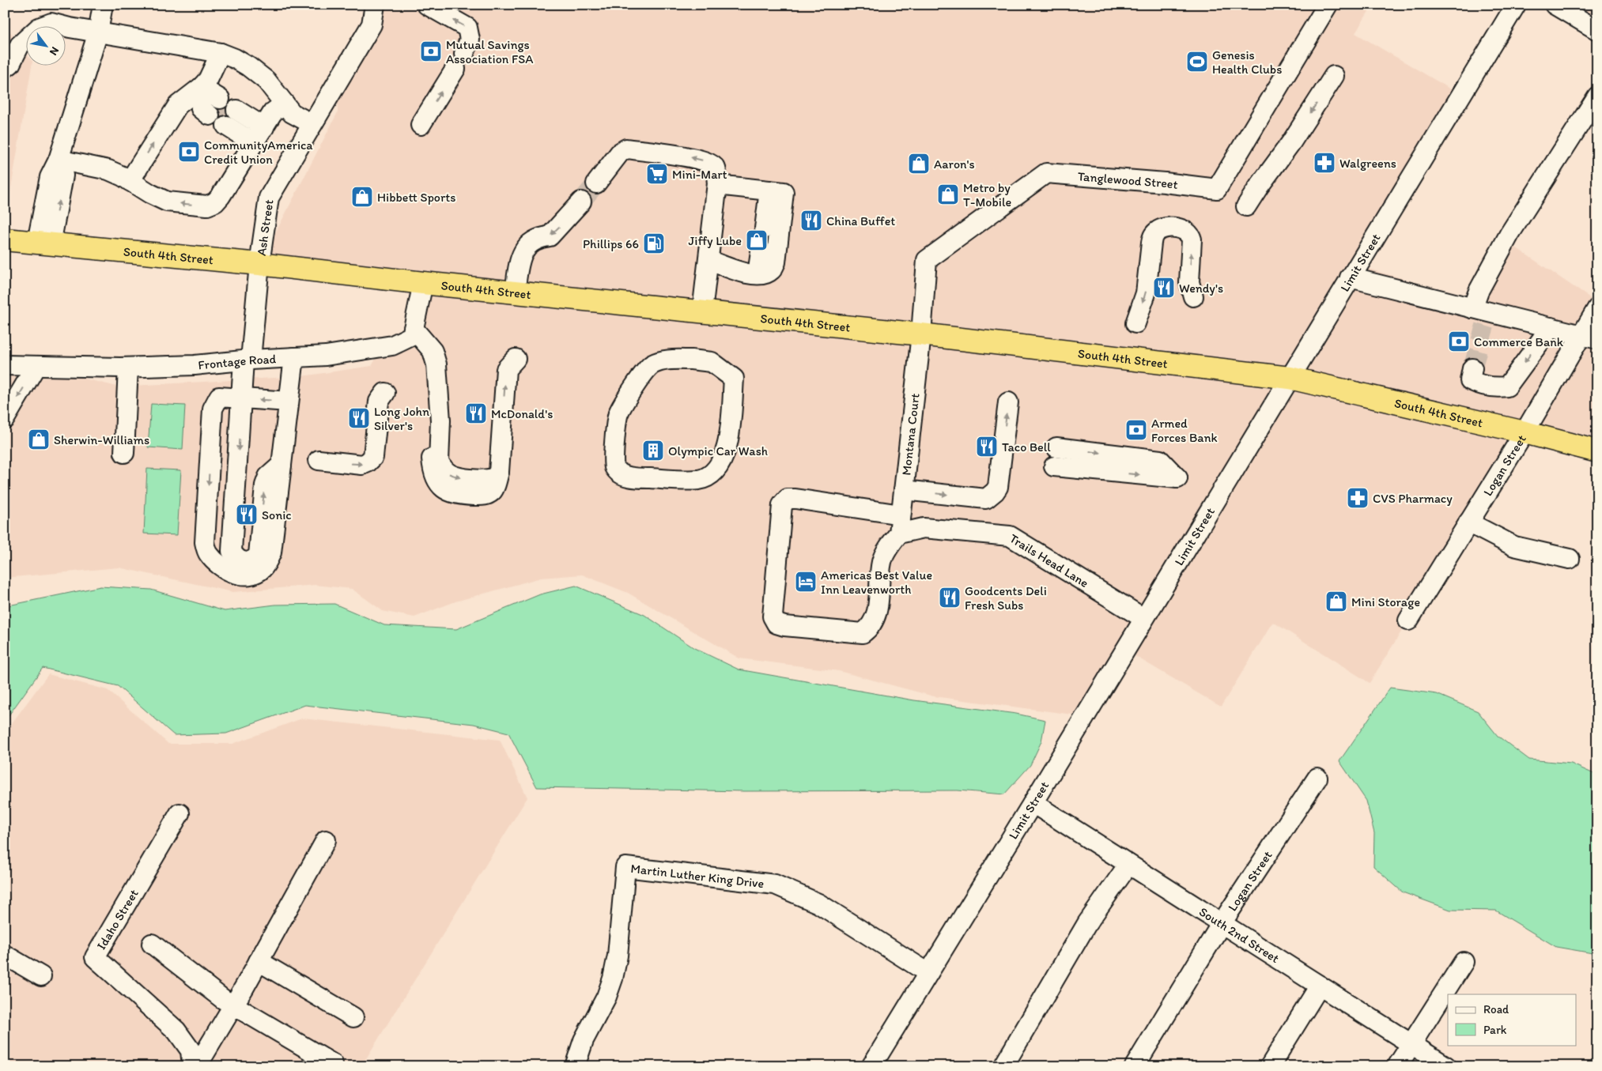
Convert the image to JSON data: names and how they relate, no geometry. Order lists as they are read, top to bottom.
{
  "streets": {
    "highway": ["South 4th Street"],
    "street": [
      "Tanglewood Street",
      "Ash Street",
      "Limit Street",
      "Frontage Road",
      "Montana Court",
      "Logan Street",
      "Trails Head Lane",
      "Martin Luther King Drive",
      "Idaho Street",
      "South 2nd Street"
    ]
  },
  "crossings": [
    ["Tanglewood Street", "South 4th Street"],
    ["Tanglewood Street", "Montana Court"],
    ["Ash Street", "South 4th Street"],
    ["Ash Street", "Frontage Road"],
    ["South 4th Street", "Limit Street"],
    ["South 4th Street", "Montana Court"],
    ["South 4th Street", "Logan Street"],
    ["Limit Street", "Trails Head Lane"],
    ["Limit Street", "Martin Luther King Drive"],
    ["Limit Street", "South 2nd Street"],
    ["Montana Court", "Trails Head Lane"],
    ["Logan Street", "South 2nd Street"]
  ],
  "places": {
    "bank": [
      "Mutual Savings Association FSA",
      "CommunityAmerica Credit Union",
      "Commerce Bank",
      "Armed Forces Bank"
    ],
    "sports": ["Genesis Health Clubs"],
    "pharmacy": ["Walgreens", "CVS Pharmacy"],
    "shop": [
      "Aaron's",
      "Metro by T-Mobile",
      "Hibbett Sports",
      "Jiffy Lube",
      "Sherwin-Williams",
      "Mini Storage"
    ],
    "supermarket": ["Mini-Mart"],
    "restaurant": [
      "China Buffet",
      "Wendy's",
      "McDonald's",
      "Long John Silver's",
      "Taco Bell",
      "Sonic",
      "Goodcents Deli Fresh Subs"
    ],
    "fuel station": ["Phillips 66"],
    "building": ["Olympic Car Wash"],
    "hotel": ["Americas Best Value Inn Leavenworth"]
  },
  "legend": ["Road", "Park"],
  "north": "bottom right"
}
